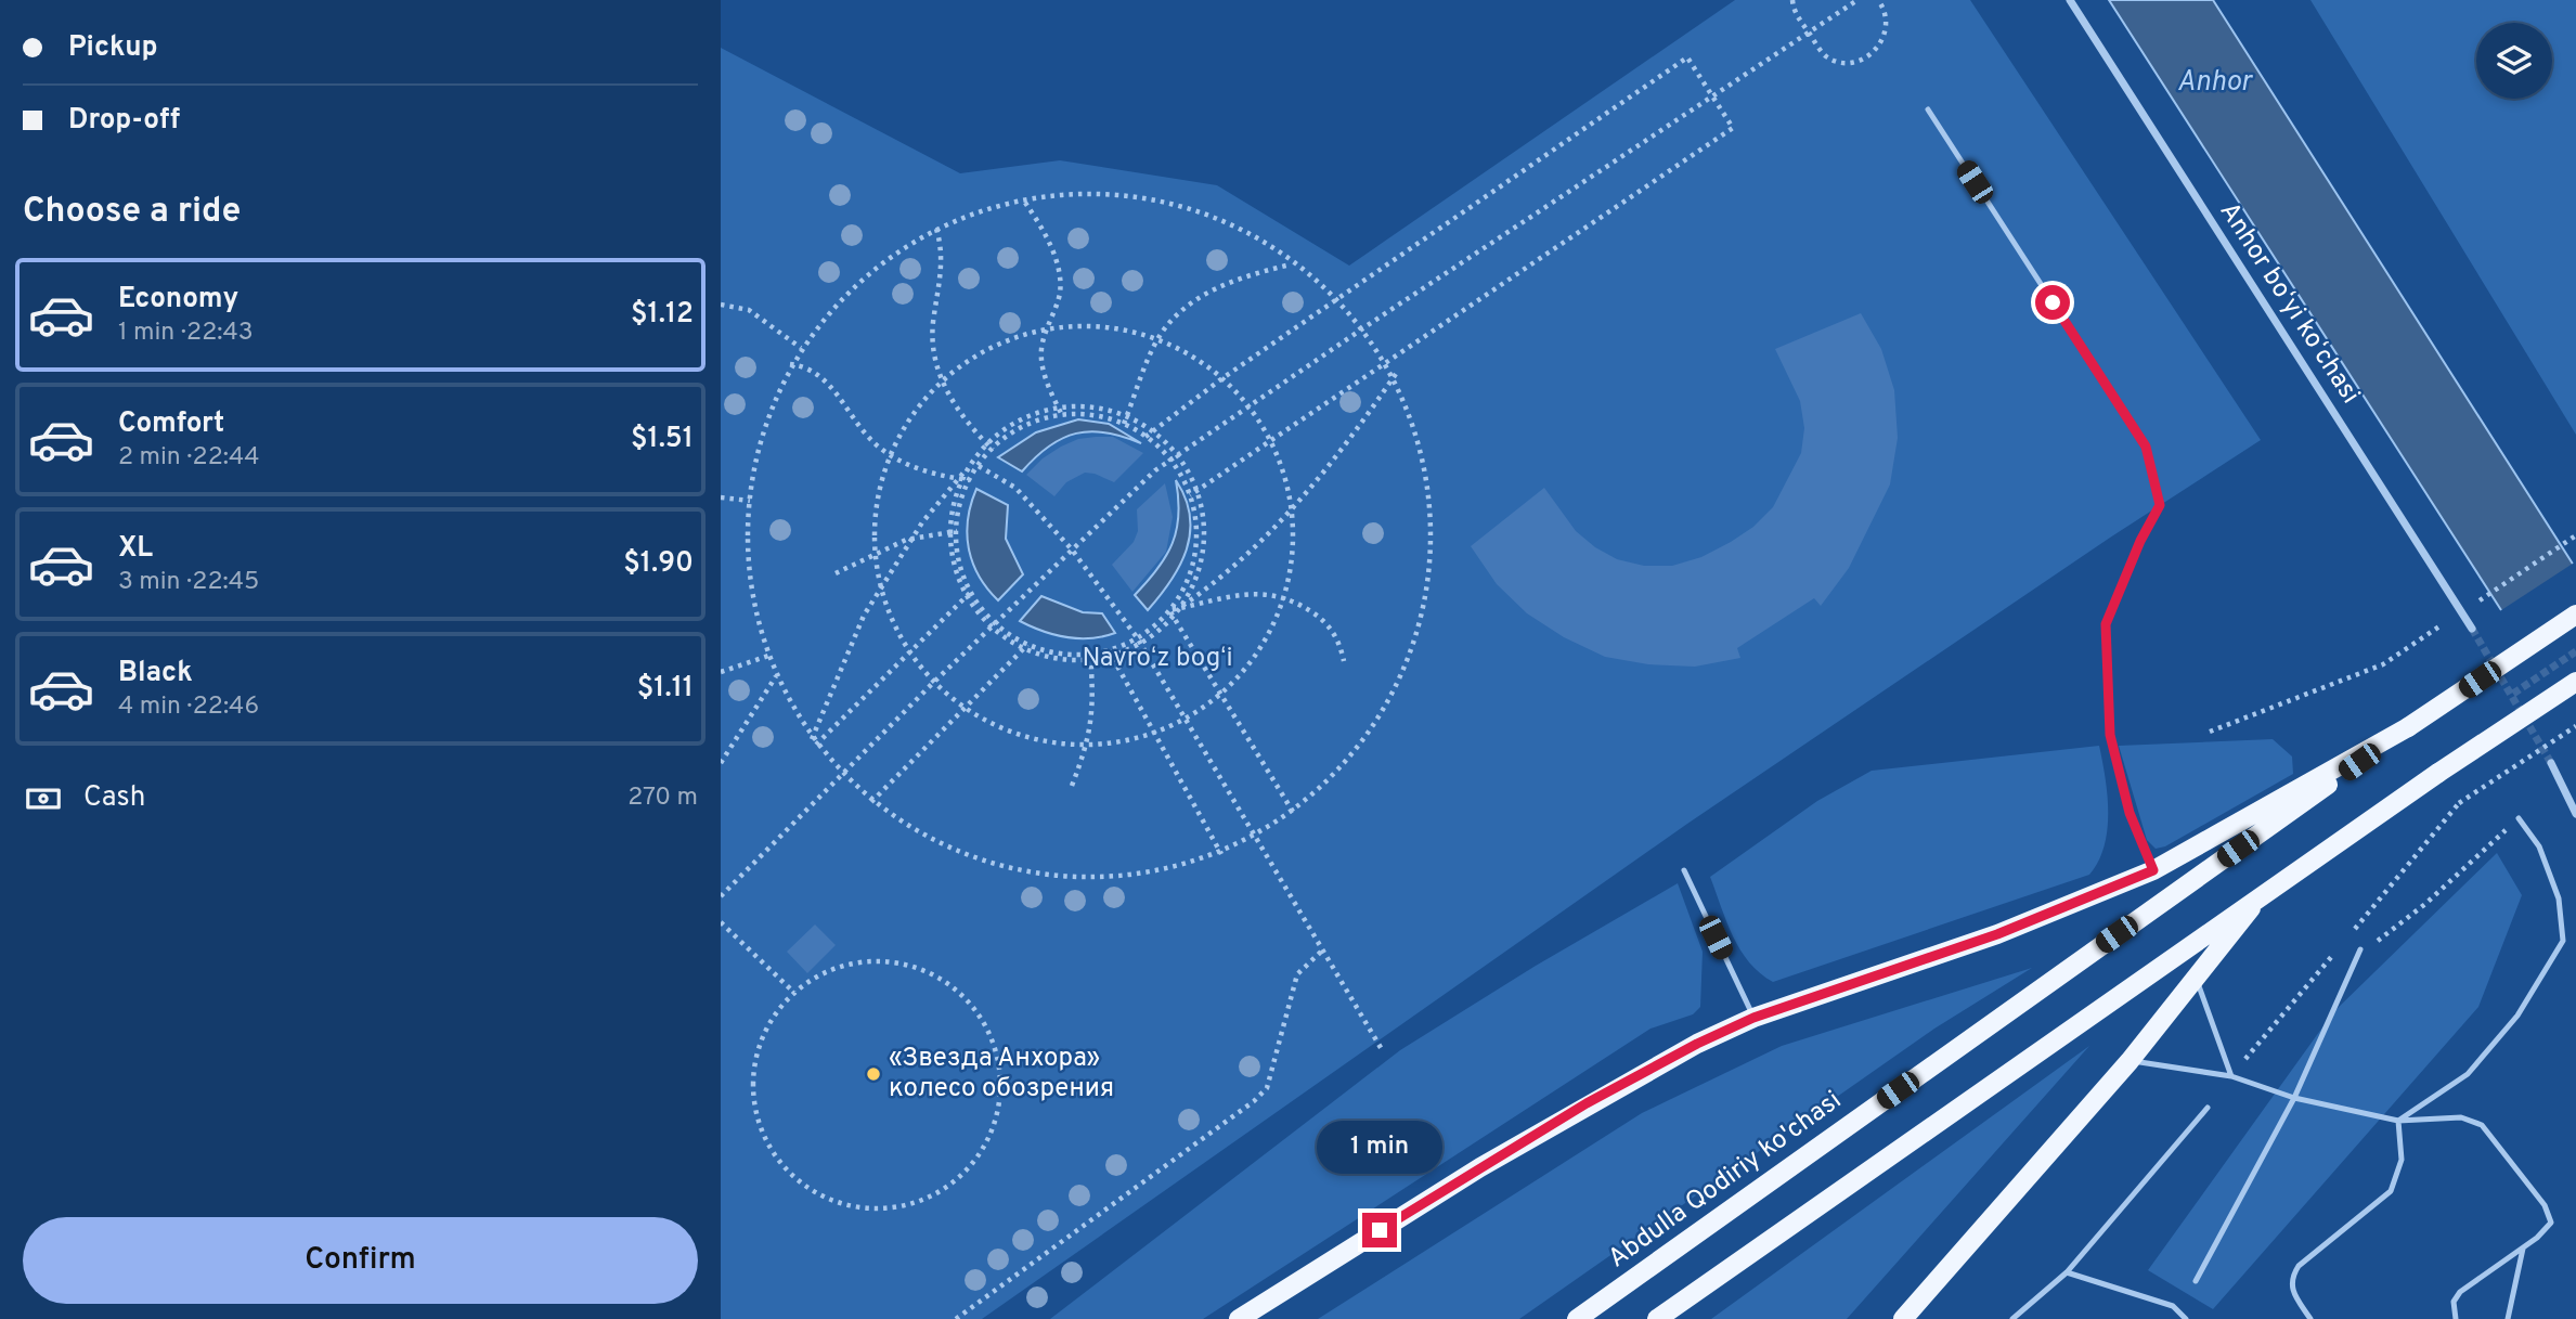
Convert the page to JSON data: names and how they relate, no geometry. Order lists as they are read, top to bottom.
{
  "streets": {
    "main road": ["Abdulla Qodiriy ko'chasi"],
    "street": ["Anhor boʻyi koʻchasi"]
  },
  "water": ["Anhor"],
  "parks": ["Navroʻz bogʻi"],
  "places": ["«Звезда Анхора» колесо обозрения"],
  "page": {
    "banner": ["Pickup", "Drop-off"],
    "heading": "Choose a ride",
    "list": [
      {
        "name": "Economy",
        "note": "1 min · 22:43",
        "value": "$1.12"
      },
      {
        "name": "Comfort",
        "note": "2 min · 22:44",
        "value": "$1.51"
      },
      {
        "name": "XL",
        "note": "3 min · 22:45",
        "value": "$1.90"
      },
      {
        "name": "Black",
        "note": "4 min · 22:46",
        "value": "$1.11"
      }
    ],
    "pay": ["Cash", "270 m"],
    "bubble": "1 min",
    "buttons": "Confirm"
  }
}
